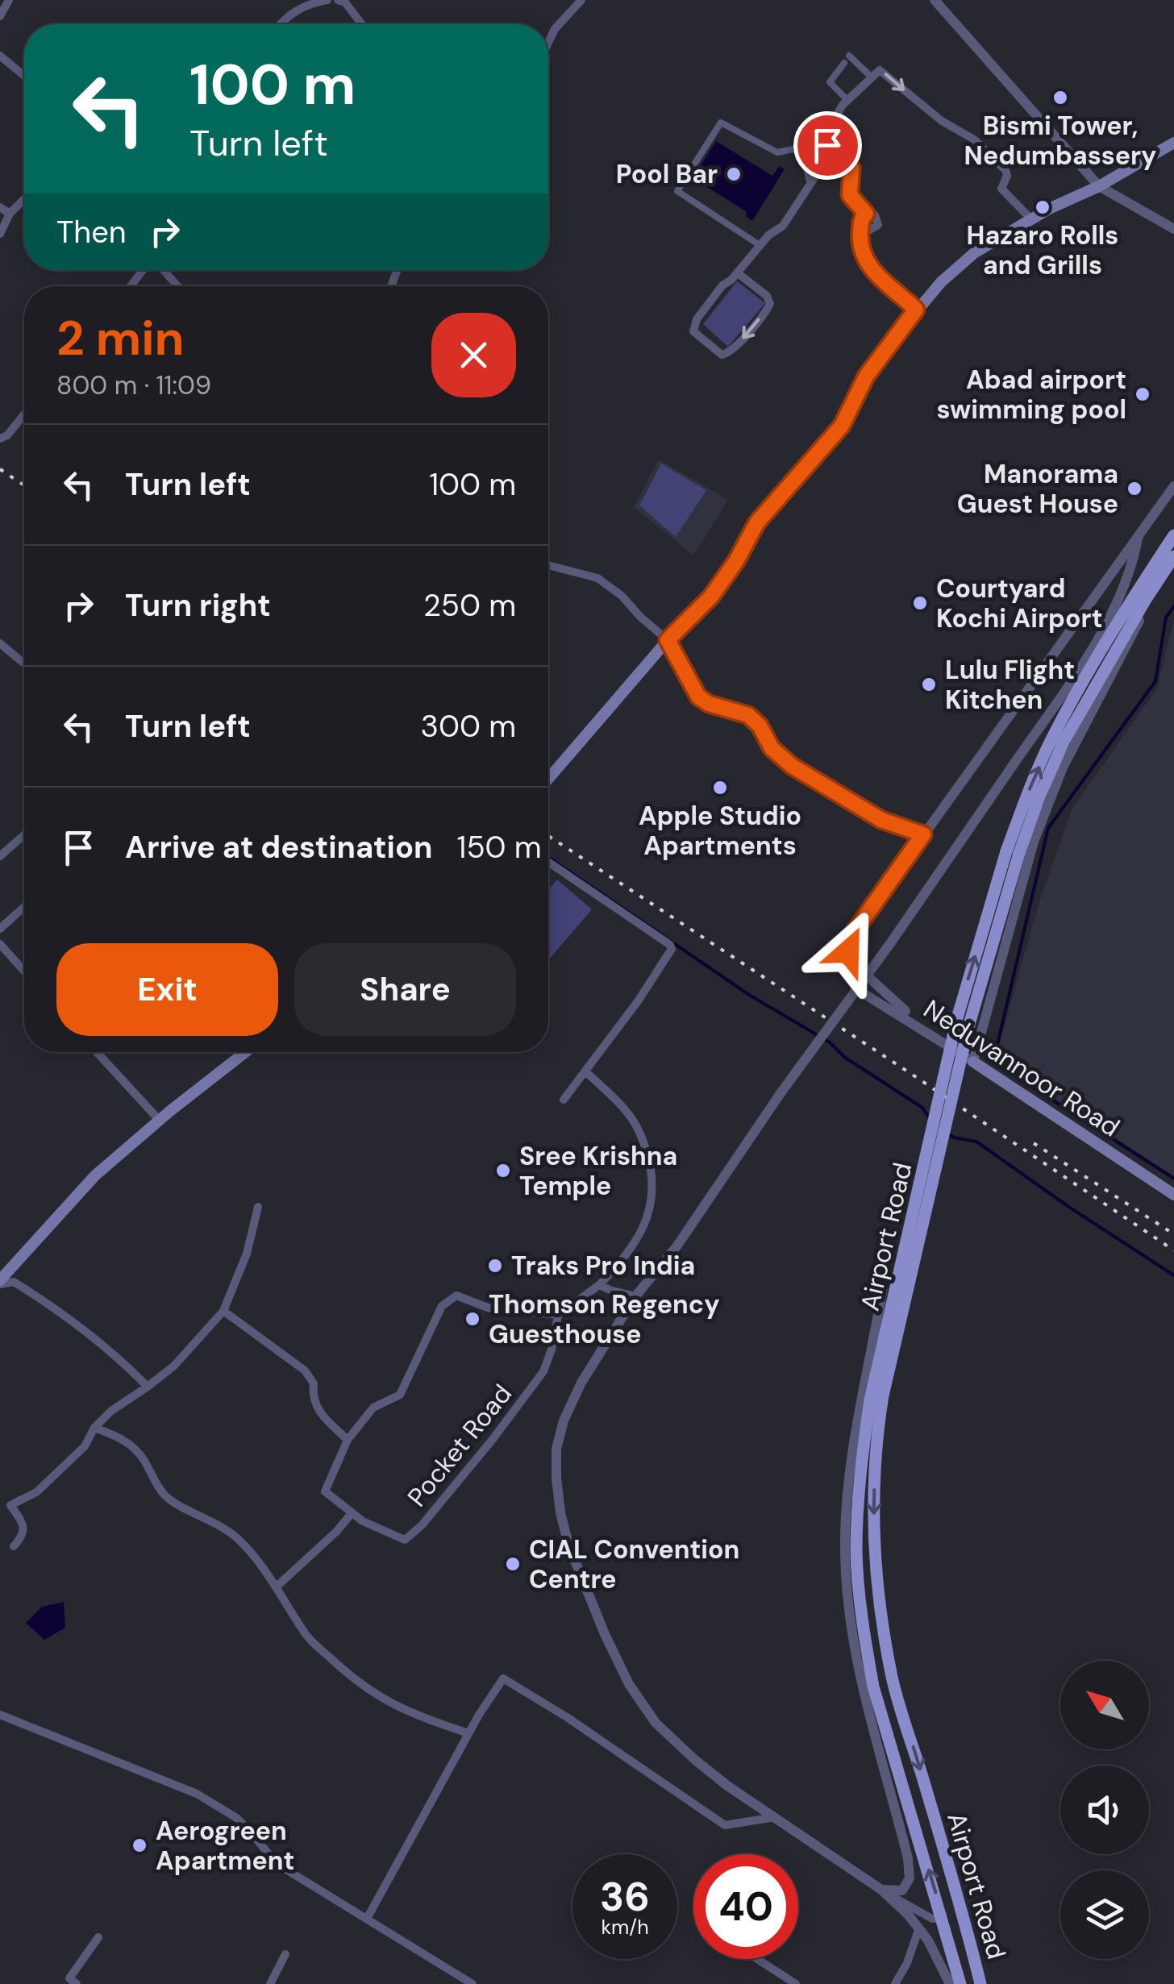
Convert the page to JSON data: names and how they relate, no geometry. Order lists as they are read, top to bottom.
{
  "streets": {
    "main road": ["Neduvannoor Road", "Airport Road"],
    "street": ["Pocket Road"]
  },
  "places": [
    "Bismi Tower, Nedumbassery",
    "Pool Bar",
    "Hazaro Rolls and Grills",
    "Abad airport swimming pool",
    "Manorama Guest House",
    "Courtyard Kochi Airport",
    "Lulu Flight Kitchen",
    "Apple Studio Apartments",
    "Sree Krishna Temple",
    "Traks Pro India",
    "Thomson Regency Guesthouse",
    "CIAL Convention Centre",
    "Aerogreen Apartment"
  ],
  "north": "top left",
  "page": {
    "turn": ["100 m", "Turn left"],
    "then": "Then",
    "heading": ["2 min", "800 m · 11:09"],
    "list": [
      {
        "name": "Turn left",
        "value": "100 m"
      },
      {
        "name": "Turn right",
        "value": "250 m"
      },
      {
        "name": "Turn left",
        "value": "300 m"
      },
      {
        "name": "Arrive at destination",
        "value": "150 m"
      }
    ],
    "buttons": ["Exit", "Share"],
    "speed": "36 km/h",
    "limit": "40"
  }
}
